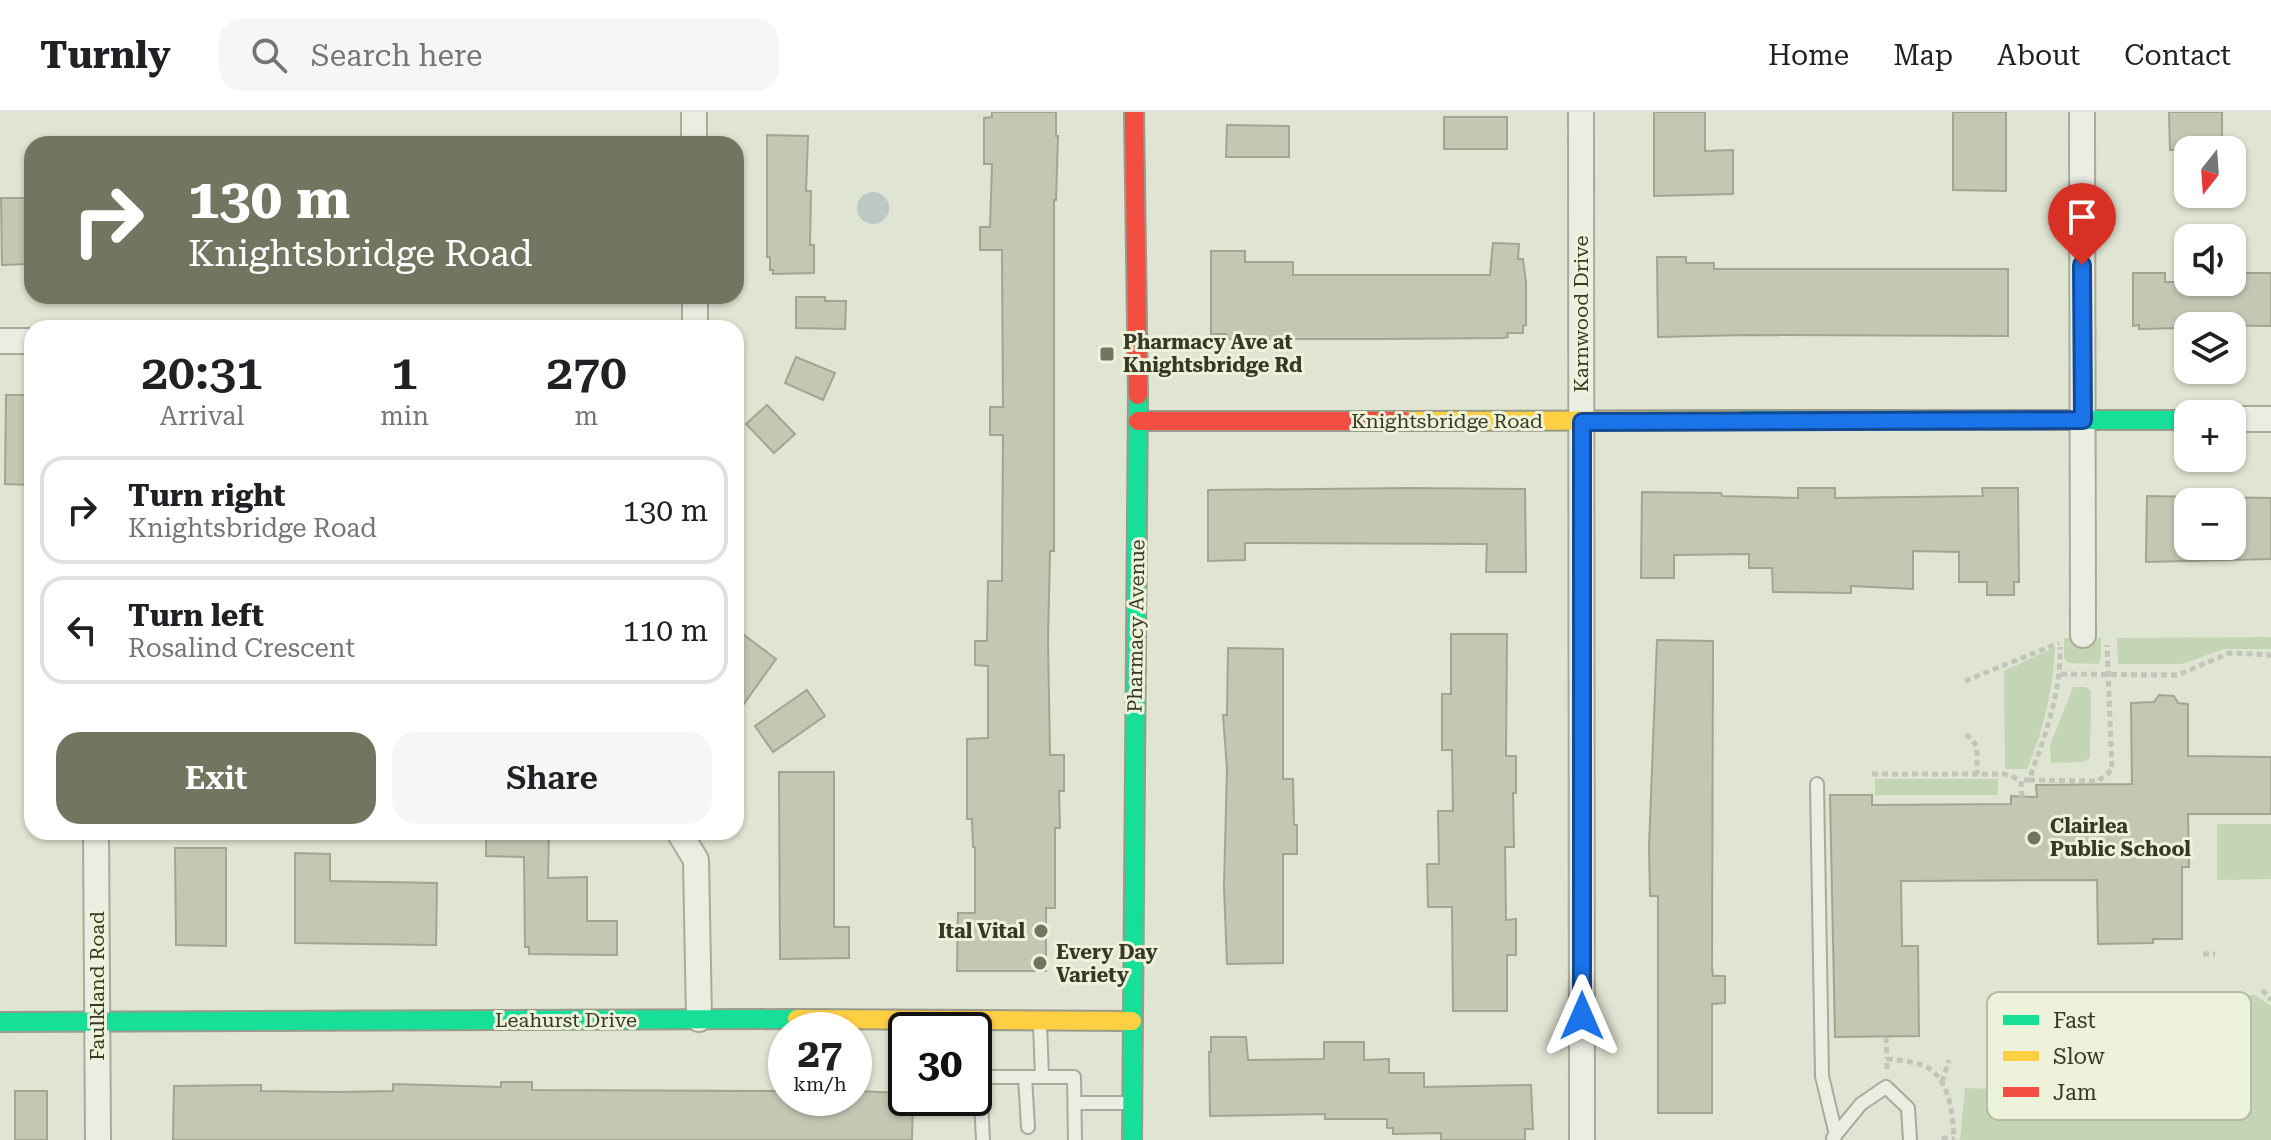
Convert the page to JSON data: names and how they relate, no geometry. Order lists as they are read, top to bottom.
{
  "streets": {
    "street": [
      "Karnwood Drive",
      "Knightsbridge Road",
      "Pharmacy Avenue",
      "Faulkland Road",
      "Leahurst Drive"
    ]
  },
  "crossings": [
    ["Karnwood Drive", "Knightsbridge Road"],
    ["Knightsbridge Road", "Pharmacy Avenue"],
    ["Pharmacy Avenue", "Leahurst Drive"],
    ["Faulkland Road", "Leahurst Drive"]
  ],
  "places": {
    "transit": ["Pharmacy Ave at Knightsbridge Rd"],
    "other": ["Clairlea Public School", "Ital Vital", "Every Day Variety"]
  },
  "legend": ["Fast", "Slow", "Jam"],
  "north": "bottom",
  "page": {
    "header": "Turnly",
    "search": "Search here",
    "nav": [
      "Home",
      "Map",
      "About",
      "Contact"
    ],
    "map_buttons": ["+", "−"],
    "turn": ["130 m", "Knightsbridge Road"],
    "eta": [
      "20:31",
      "Arrival",
      "1",
      "min",
      "270",
      "m"
    ],
    "list": [
      {
        "name": "Turn right",
        "note": "Knightsbridge Road",
        "value": "130 m"
      },
      {
        "name": "Turn left",
        "note": "Rosalind Crescent",
        "value": "110 m"
      }
    ],
    "buttons": ["Exit", "Share"],
    "speed": "27 km/h",
    "limit": "30"
  }
}
